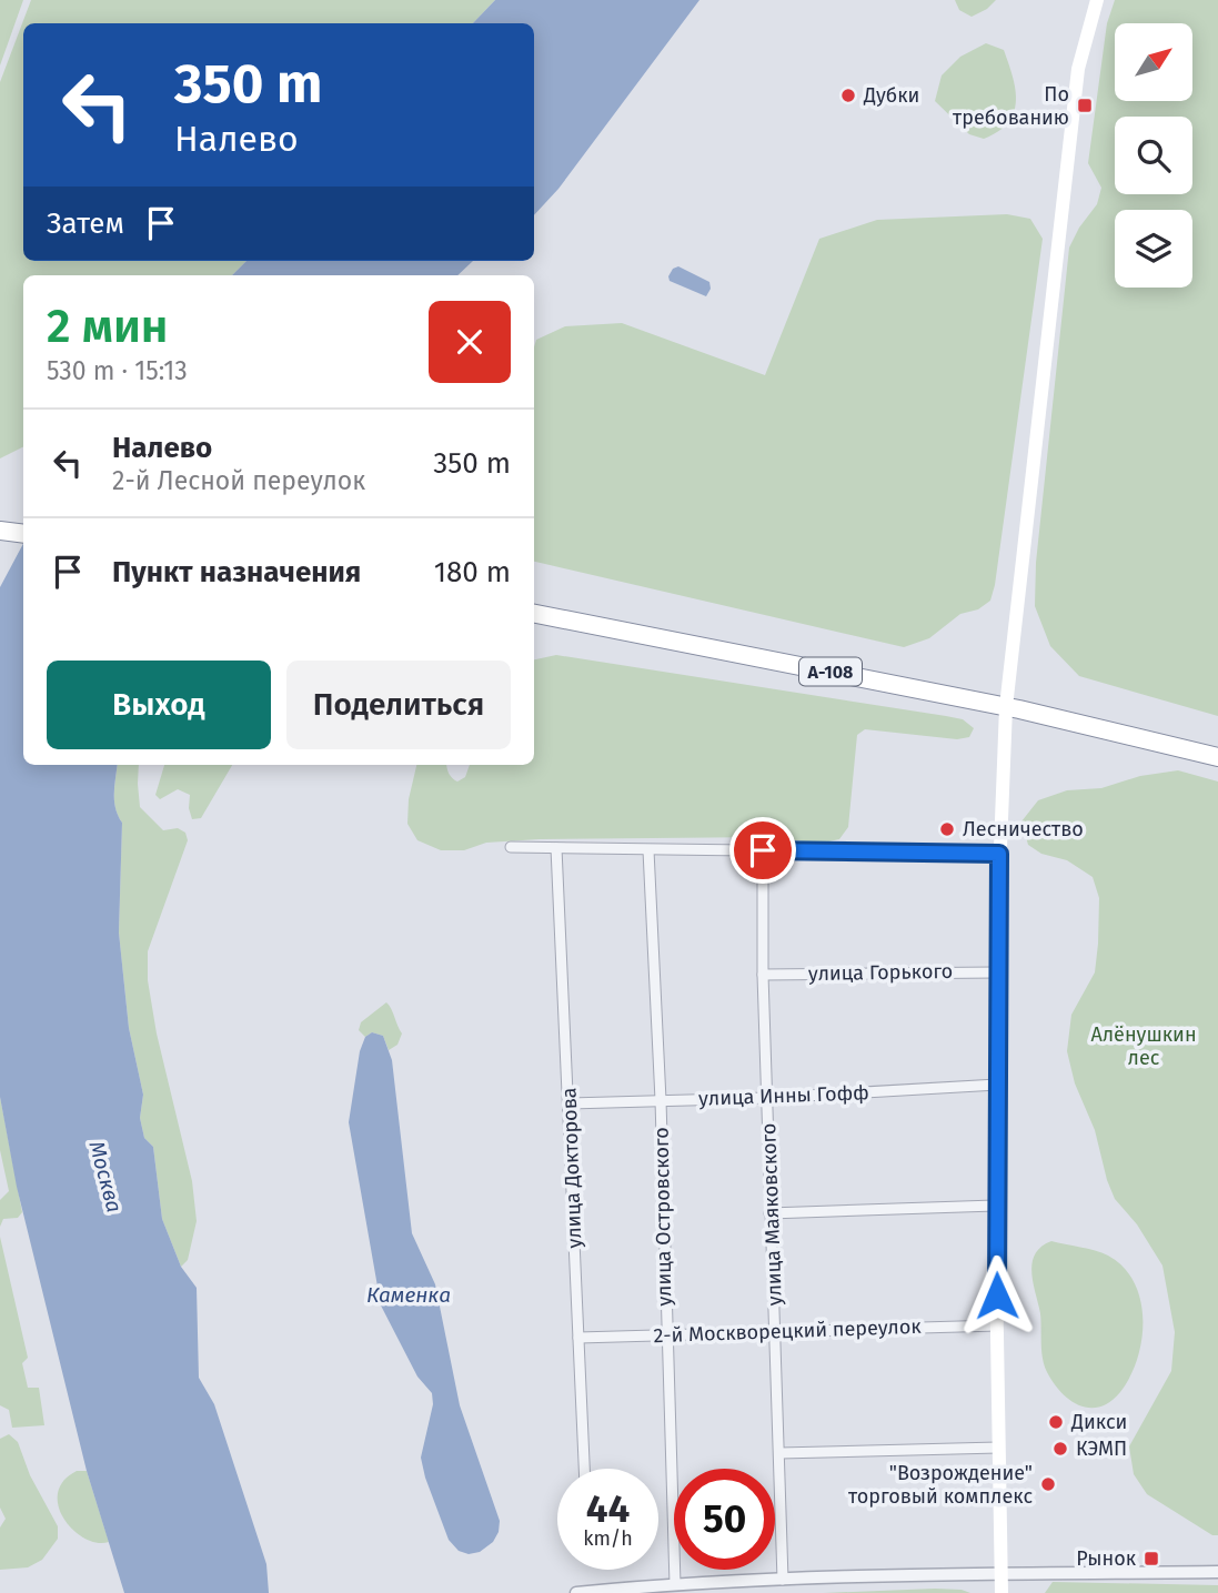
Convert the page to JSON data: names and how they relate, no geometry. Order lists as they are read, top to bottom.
{
  "streets": {
    "highway": ["А-108"],
    "street": [
      "улица Горького",
      "улица Инны Гофф",
      "улица Докторова",
      "улица Маяковского",
      "улица Островского",
      "2-й Москворецкий переулок"
    ]
  },
  "crossings": [
    ["улица Горького", "улица Маяковского"],
    ["улица Инны Гофф", "улица Докторова"],
    ["улица Инны Гофф", "улица Маяковского"],
    ["улица Инны Гофф", "улица Островского"],
    ["улица Докторова", "2-й Москворецкий переулок"],
    ["улица Маяковского", "2-й Москворецкий переулок"],
    ["улица Островского", "2-й Москворецкий переулок"]
  ],
  "water": ["Москва", "Каменка"],
  "parks": ["Алёнушкин лес"],
  "places": {
    "other": [
      "Дубки",
      "Лесничество",
      "Дикси",
      "КЭМП",
      "\"Возрождение\" торговый комплекс"
    ],
    "transit": ["По требованию", "Рынок"]
  },
  "north": "top right",
  "page": {
    "turn": ["350 m", "Налево"],
    "then": "Затем",
    "heading": ["2 мин", "530 m · 15:13"],
    "list": [
      {
        "name": "Налево",
        "note": "2-й Лесной переулок",
        "value": "350 m"
      },
      {
        "name": "Пункт назначения",
        "value": "180 m"
      }
    ],
    "buttons": ["Выход", "Поделиться"],
    "speed": "44 km/h",
    "limit": "50"
  }
}
